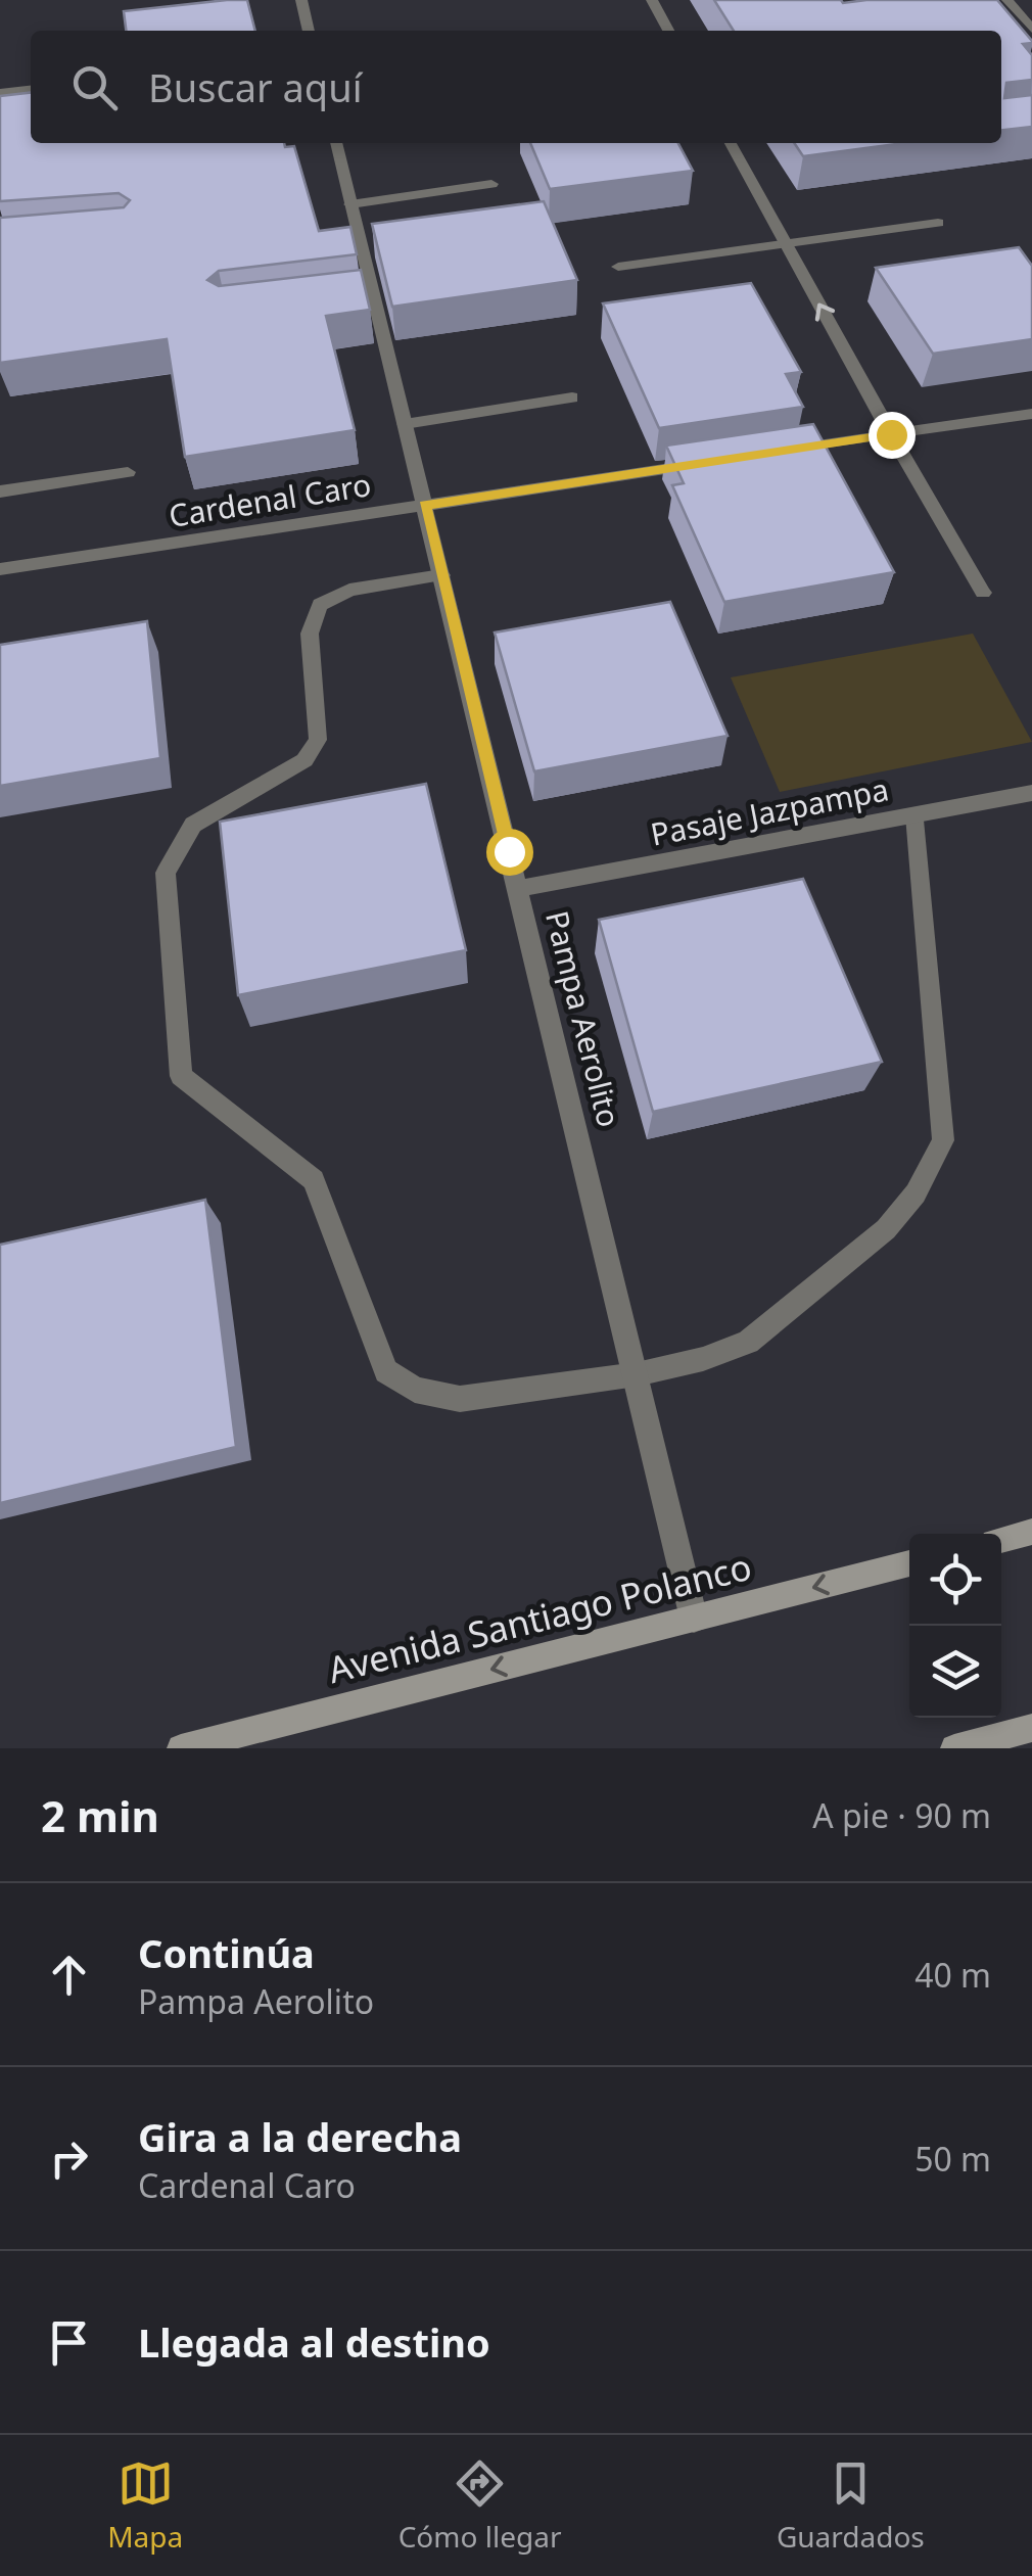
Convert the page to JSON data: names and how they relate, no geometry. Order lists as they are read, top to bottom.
{
  "streets": {
    "street": [
      "Cardenal Caro",
      "Pasaje Jazpampa",
      "Pampa Aerolito",
      "Avenida Santiago Polanco"
    ]
  },
  "crossings": [
    ["Cardenal Caro", "Pampa Aerolito"],
    ["Pasaje Jazpampa", "Pampa Aerolito"],
    ["Pampa Aerolito", "Avenida Santiago Polanco"]
  ],
  "one_way": ["Avenida Santiago Polanco"],
  "page": {
    "search": "Buscar aquí",
    "heading": ["2 min", "A pie · 90 m"],
    "list": [
      ["Continúa", "Pampa Aerolito", "40 m"],
      ["Gira a la derecha", "Cardenal Caro", "50 m"],
      "Llegada al destino"
    ],
    "nav": ["Mapa", "Cómo llegar", "Guardados"]
  }
}
